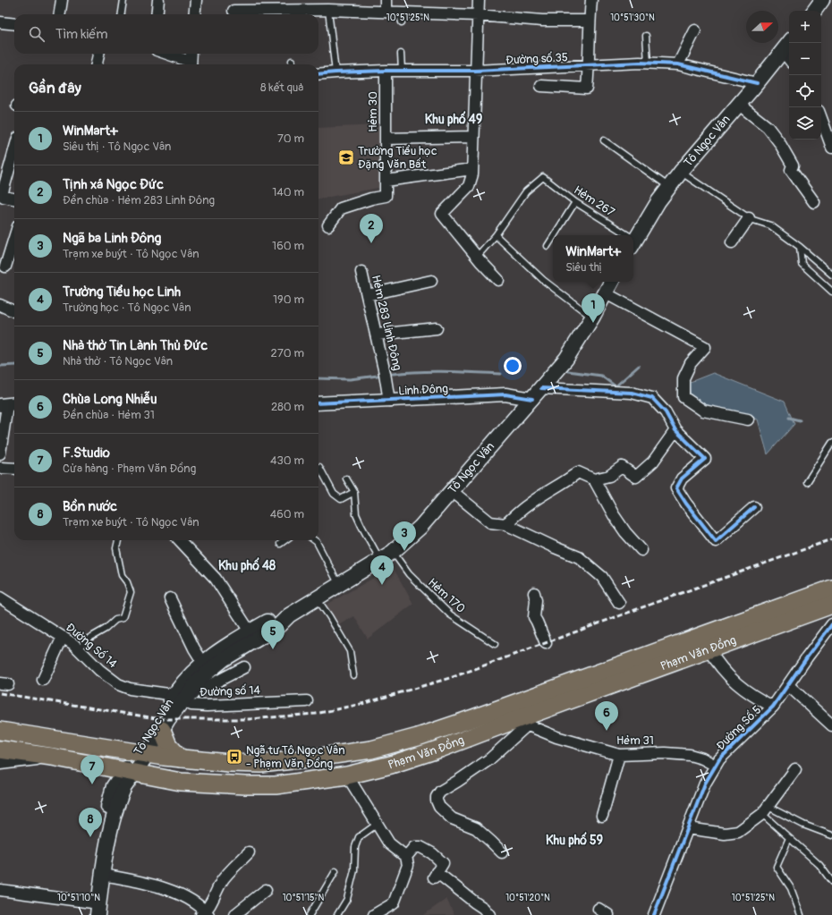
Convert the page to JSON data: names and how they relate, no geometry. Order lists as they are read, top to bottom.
{
  "streets": {
    "highway": ["Phạm Văn Đồng"],
    "main road": ["Tô Ngọc Vân"],
    "street": [
      "Đường số 35",
      "Hẻm 30",
      "Hẻm 283 Linh Đông",
      "Linh Đông",
      "Đường Số 14",
      "Đường số 14",
      "Đường Số 5",
      "Hẻm 31"
    ],
    "lane": ["Hẻm 267", "Hẻm 170"]
  },
  "crossings": [
    ["Đường số 35", "Hẻm 30"],
    ["Đường số 35", "Tô Ngọc Vân"],
    ["Tô Ngọc Vân", "Linh Đông"],
    ["Tô Ngọc Vân", "Hẻm 170"],
    ["Tô Ngọc Vân", "Đường Số 14"],
    ["Tô Ngọc Vân", "Phạm Văn Đồng"],
    ["Tô Ngọc Vân", "Đường số 14"],
    ["Hẻm 283 Linh Đông", "Linh Đông"],
    ["Đường Số 14", "Đường số 14"],
    ["Phạm Văn Đồng", "Hẻm 31"],
    ["Đường Số 5", "Hẻm 31"]
  ],
  "districts": ["Khu phố 49", "Khu phố 48", "Khu phố 59"],
  "places": {
    "school or university": ["Trường Tiểu học Đặng Văn Bất"],
    "bus stop": ["Ngã tư Tô Ngọc Vân - Phạm Văn Đồng"]
  },
  "north": "right",
  "page": {
    "map_buttons": ["+", "−"],
    "search": "Tìm kiếm",
    "heading": ["Gần đây", "8 kết quả"],
    "list": [
      {
        "mark": "1",
        "name": "WinMart+",
        "note": "Siêu thị · Tô Ngọc Vân",
        "value": "70 m"
      },
      {
        "mark": "2",
        "name": "Tịnh xá Ngọc Đức",
        "note": "Đền chùa · Hẻm 283 Linh Đông",
        "value": "140 m"
      },
      {
        "mark": "3",
        "name": "Ngã ba Linh Đông",
        "note": "Trạm xe buýt · Tô Ngọc Vân",
        "value": "160 m"
      },
      {
        "mark": "4",
        "name": "Trường Tiểu học Linh",
        "note": "Trường học · Tô Ngọc Vân",
        "value": "190 m"
      },
      {
        "mark": "5",
        "name": "Nhà thờ Tin Lành Thủ Đức",
        "note": "Nhà thờ · Tô Ngọc Vân",
        "value": "270 m"
      },
      {
        "mark": "6",
        "name": "Chùa Long Nhiễu",
        "note": "Đền chùa · Hẻm 31",
        "value": "280 m"
      },
      {
        "mark": "7",
        "name": "F.Studio",
        "note": "Cửa hàng · Phạm Văn Đồng",
        "value": "430 m"
      },
      {
        "mark": "8",
        "name": "Bồn nước",
        "note": "Trạm xe buýt · Tô Ngọc Vân",
        "value": "460 m"
      }
    ],
    "pins": [
      "2",
      "1",
      "3",
      "4",
      "5",
      "6",
      "7",
      "8"
    ],
    "popup": ["WinMart+", "Siêu thị"]
  },
  "coordinates": [
    "10°51'25\"N",
    "10°51'30\"N",
    "10°51'10\"N",
    "10°51'15\"N",
    "10°51'20\"N"
  ]
}
